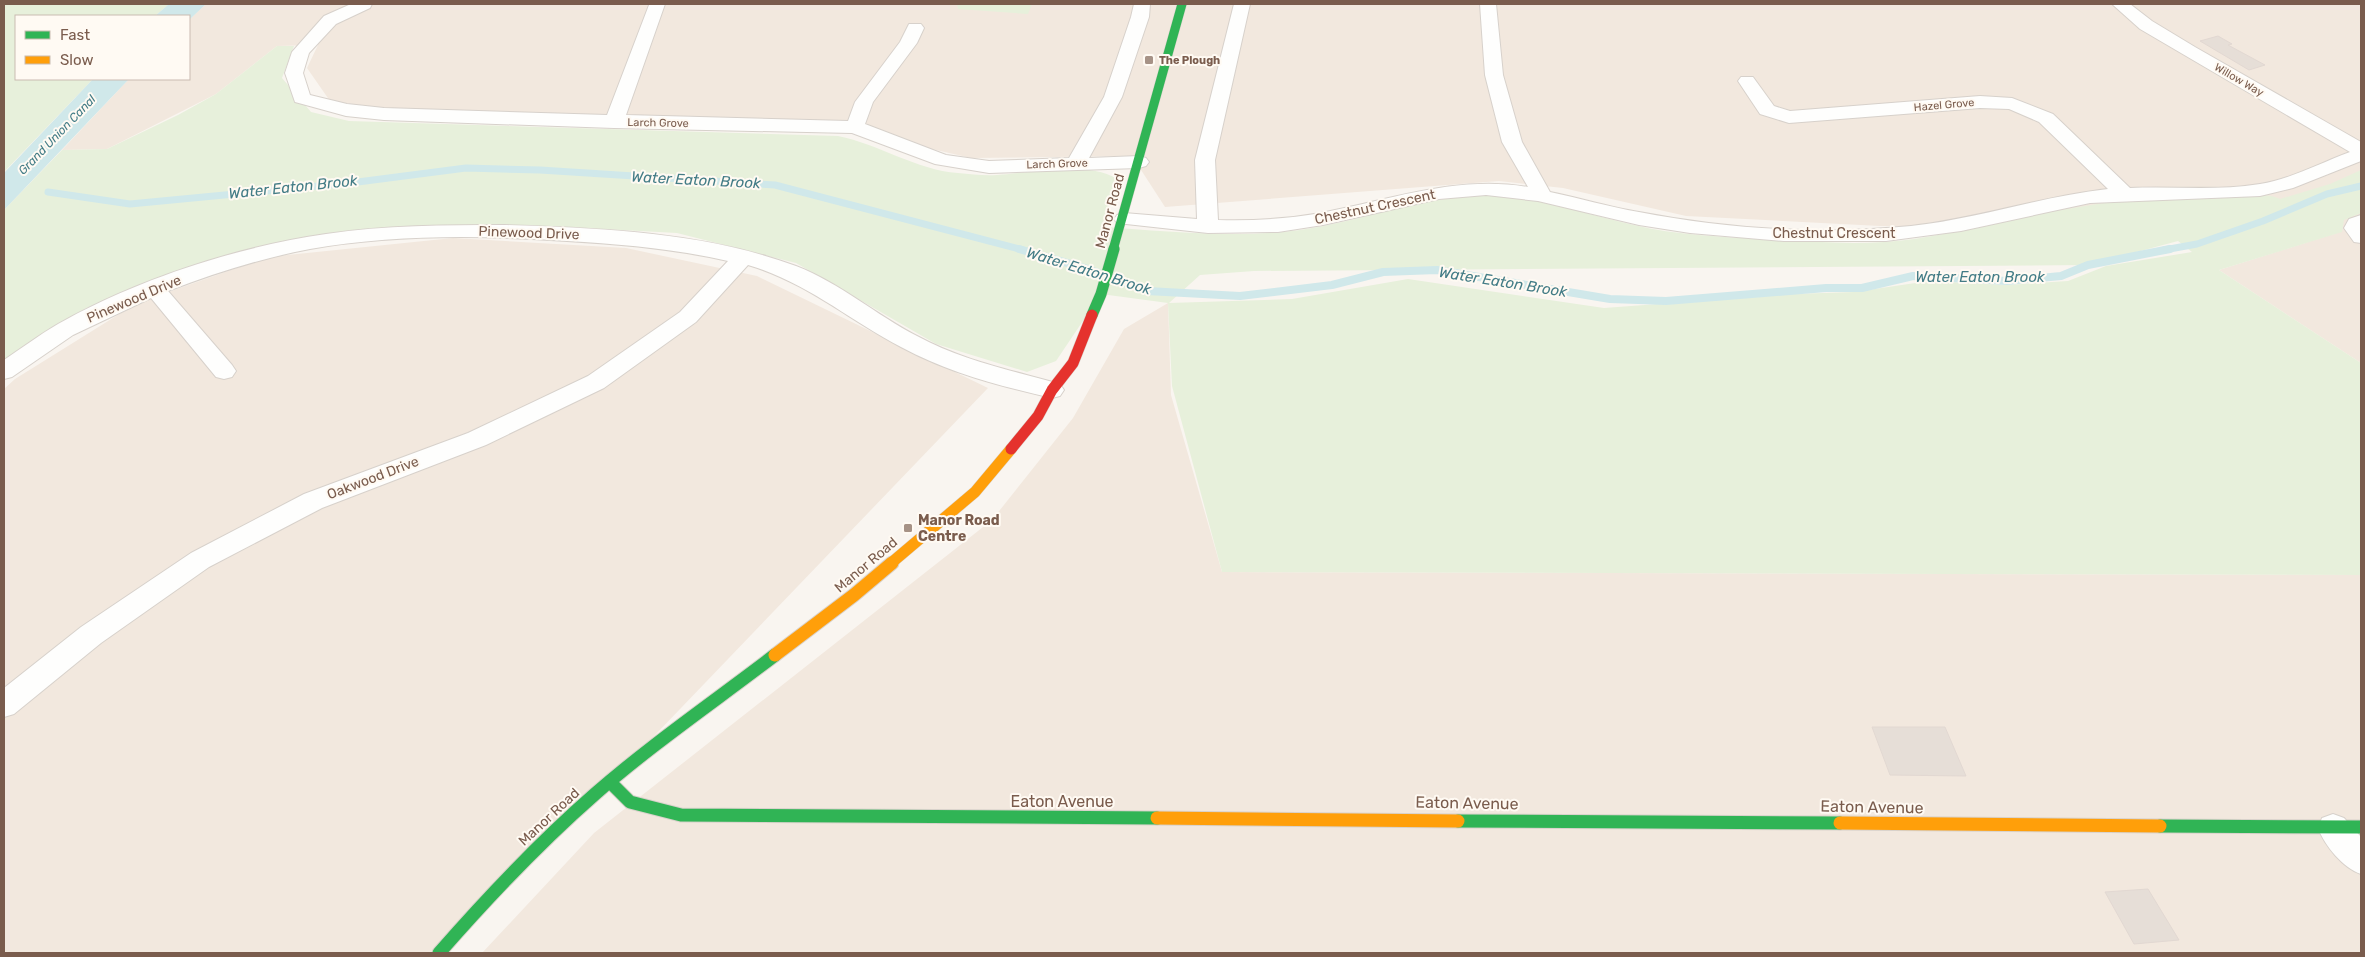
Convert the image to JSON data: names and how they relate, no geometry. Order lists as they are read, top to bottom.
{
  "streets": {
    "street": [
      "Willow Way",
      "Hazel Grove",
      "Larch Grove",
      "Chestnut Crescent",
      "Manor Road",
      "Pinewood Drive",
      "Oakwood Drive",
      "Eaton Avenue"
    ]
  },
  "crossings": [
    ["Hazel Grove", "Chestnut Crescent"],
    ["Larch Grove", "Manor Road"],
    ["Chestnut Crescent", "Manor Road"],
    ["Manor Road", "Pinewood Drive"],
    ["Manor Road", "Eaton Avenue"],
    ["Pinewood Drive", "Oakwood Drive"]
  ],
  "water": ["Grand Union Canal", "Water Eaton Brook"],
  "places": {
    "transit": ["The Plough", "Manor Road Centre"]
  },
  "legend": ["Fast", "Slow"]
}
